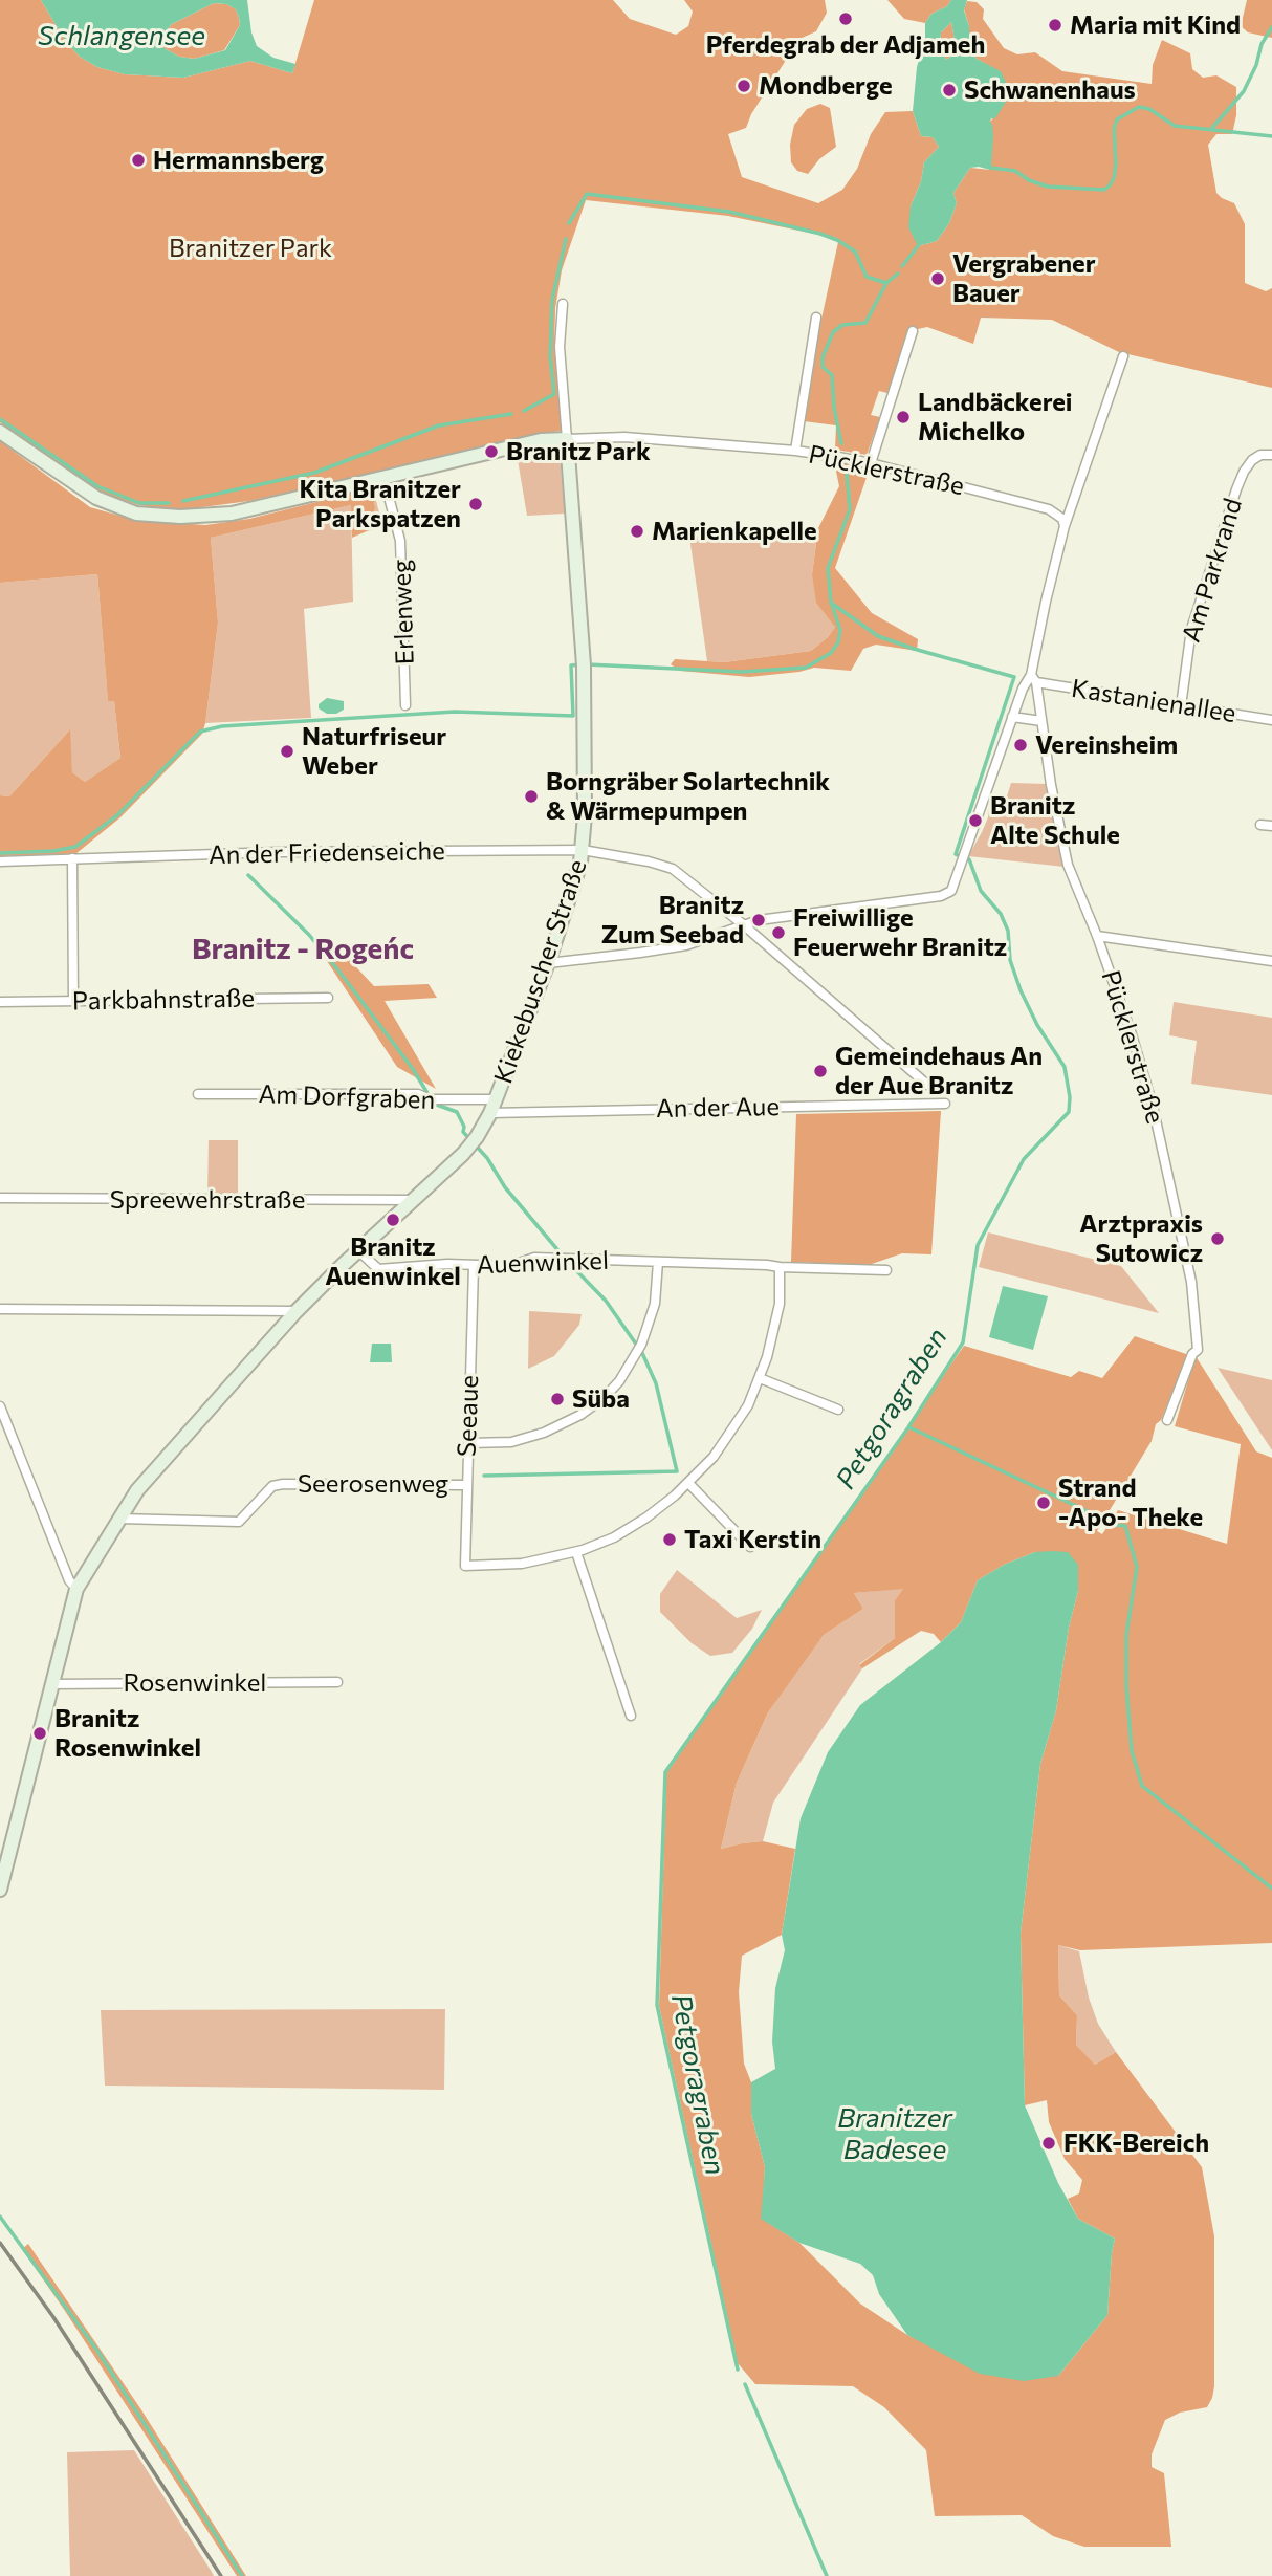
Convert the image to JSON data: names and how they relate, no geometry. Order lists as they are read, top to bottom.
{
  "streets": {
    "street": [
      "Pücklerstraße",
      "Am Parkrand",
      "Erlenweg",
      "Kastanienallee",
      "An der Friedenseiche",
      "Kiekebuscher Straße",
      "Parkbahnstraße",
      "Am Dorfgraben",
      "An der Aue",
      "Spreewehrstraße",
      "Auenwinkel",
      "Seeaue",
      "Seerosenweg",
      "Rosenwinkel"
    ]
  },
  "crossings": [
    ["Pücklerstraße", "Kastanienallee"],
    ["Pücklerstraße", "Kiekebuscher Straße"],
    ["Am Parkrand", "Kastanienallee"],
    ["An der Friedenseiche", "Kiekebuscher Straße"],
    ["Kiekebuscher Straße", "Am Dorfgraben"],
    ["Kiekebuscher Straße", "An der Aue"],
    ["Kiekebuscher Straße", "Spreewehrstraße"],
    ["Kiekebuscher Straße", "Auenwinkel"],
    ["Kiekebuscher Straße", "Seerosenweg"],
    ["Kiekebuscher Straße", "Rosenwinkel"],
    ["Am Dorfgraben", "An der Aue"],
    ["Auenwinkel", "Seeaue"],
    ["Seeaue", "Seerosenweg"]
  ],
  "districts": ["Branitz - Rogeńc"],
  "water": ["Schlangensee", "Petgoragraben", "Branitzer Badesee"],
  "parks": ["Branitzer Park"],
  "places": [
    "Pferdegrab der Adjameh",
    "Maria mit Kind",
    "Mondberge",
    "Schwanenhaus",
    "Hermannsberg",
    "Vergrabener Bauer",
    "Landbäckerei Michelko",
    "Branitz Park",
    "Kita Branitzer Parkspatzen",
    "Marienkapelle",
    "Vereinsheim",
    "Naturfriseur Weber",
    "Borngräber Solartechnik & Wärmepumpen",
    "Branitz Alte Schule",
    "Branitz Zum Seebad",
    "Freiwillige Feuerwehr Branitz",
    "Gemeindehaus An der Aue Branitz",
    "Branitz Auenwinkel",
    "Arztpraxis Sutowicz",
    "Süba",
    "Strand -Apo- Theke",
    "Taxi Kerstin",
    "Branitz Rosenwinkel",
    "FKK-Bereich"
  ]
}
